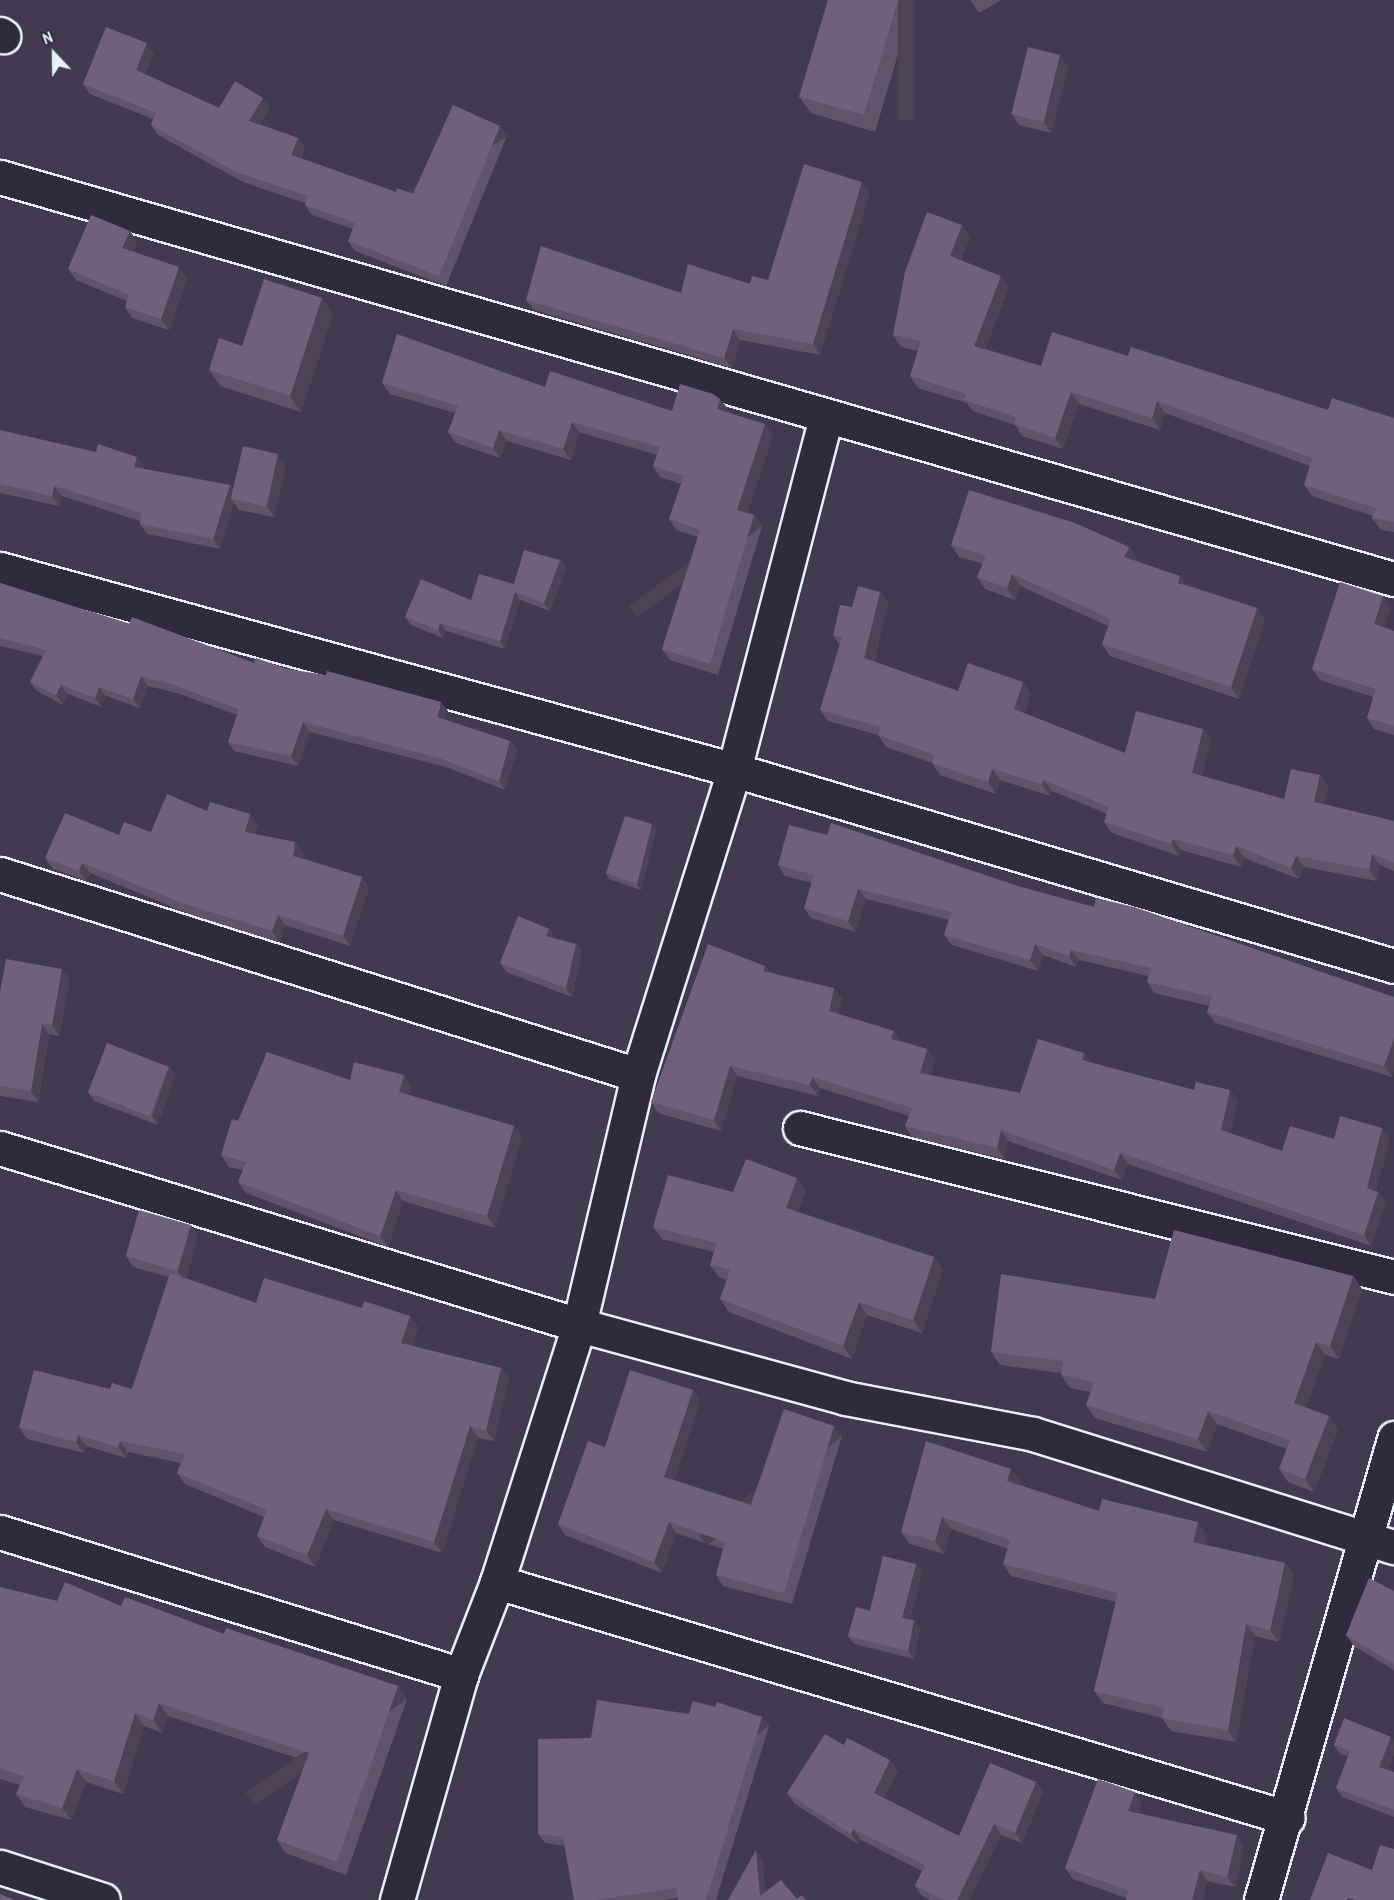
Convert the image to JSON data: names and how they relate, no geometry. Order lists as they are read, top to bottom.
{
  "north": "top"
}
